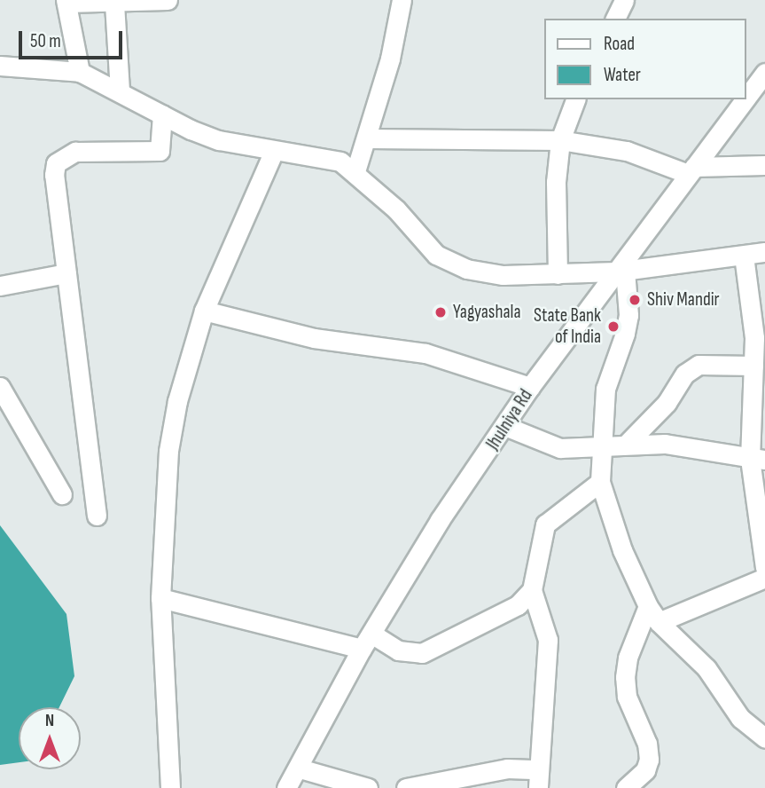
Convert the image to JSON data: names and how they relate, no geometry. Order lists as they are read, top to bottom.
{
  "streets": {
    "street": ["Jhulniya Rd"]
  },
  "places": ["Shiv Mandir", "Yagyashala", "State Bank of India"],
  "legend": ["Road", "Water"],
  "scale_bar": "50 m",
  "north": "top"
}
